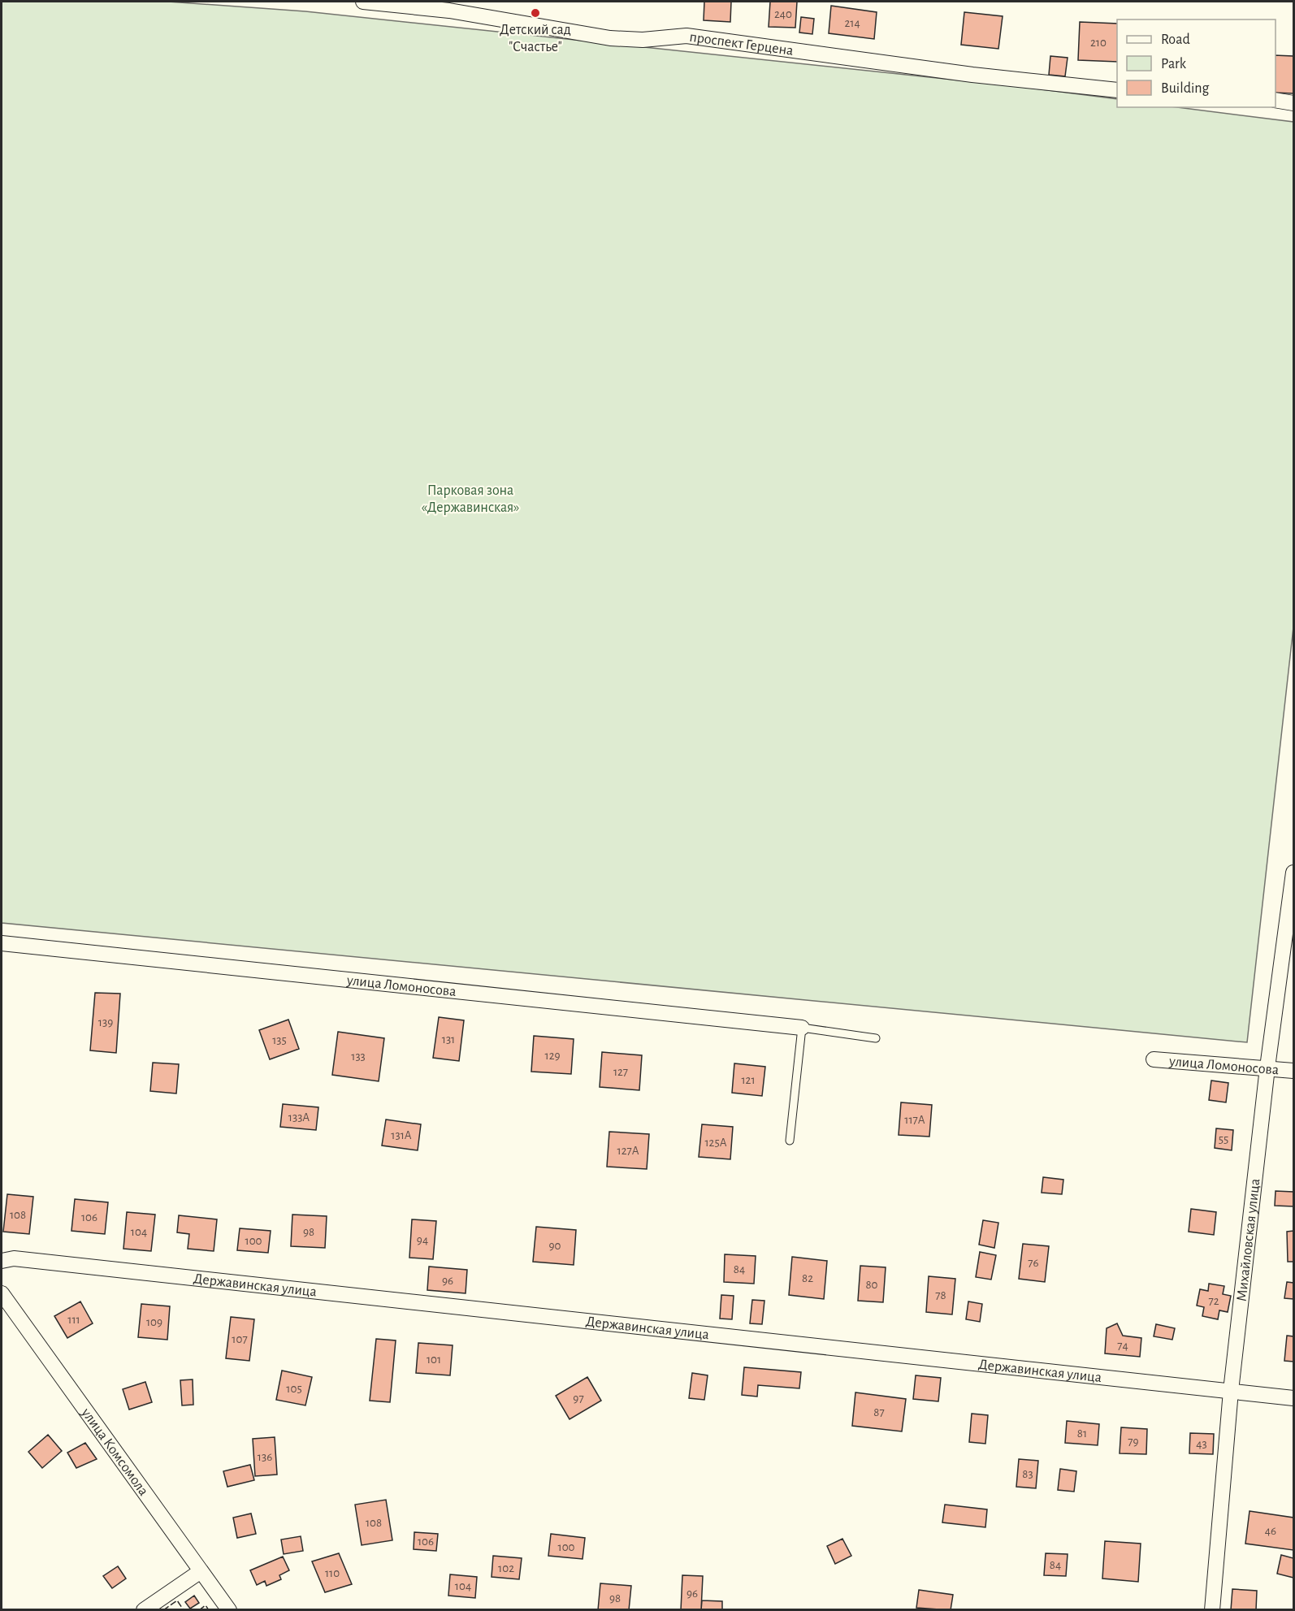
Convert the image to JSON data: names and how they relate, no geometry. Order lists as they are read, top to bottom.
{
  "streets": {
    "street": [
      "проспект Герцена",
      "улица Ломоносова",
      "Михайловская улица",
      "Державинская улица",
      "улица Комсомола"
    ]
  },
  "crossings": [
    ["улица Ломоносова", "Михайловская улица"],
    ["Михайловская улица", "Державинская улица"]
  ],
  "parks": ["Парковая зона «Державинская»"],
  "places": ["Детский сад \"Счастье\""],
  "house_numbers": [
    "240",
    "214",
    "210",
    "139",
    "131",
    "135",
    "129",
    "133",
    "127",
    "121",
    "133А",
    "117А",
    "131А",
    "55",
    "125А",
    "127А",
    "108",
    "106",
    "104",
    "98",
    "94",
    "100",
    "90",
    "76",
    "84",
    "82",
    "96",
    "80",
    "78",
    "72",
    "111",
    "109",
    "107",
    "74",
    "101",
    "105",
    "97",
    "87",
    "81",
    "79",
    "43",
    "136",
    "83",
    "108",
    "46",
    "106",
    "100",
    "84",
    "102",
    "110",
    "104",
    "96",
    "98"
  ],
  "legend": ["Road", "Park", "Building"]
}
